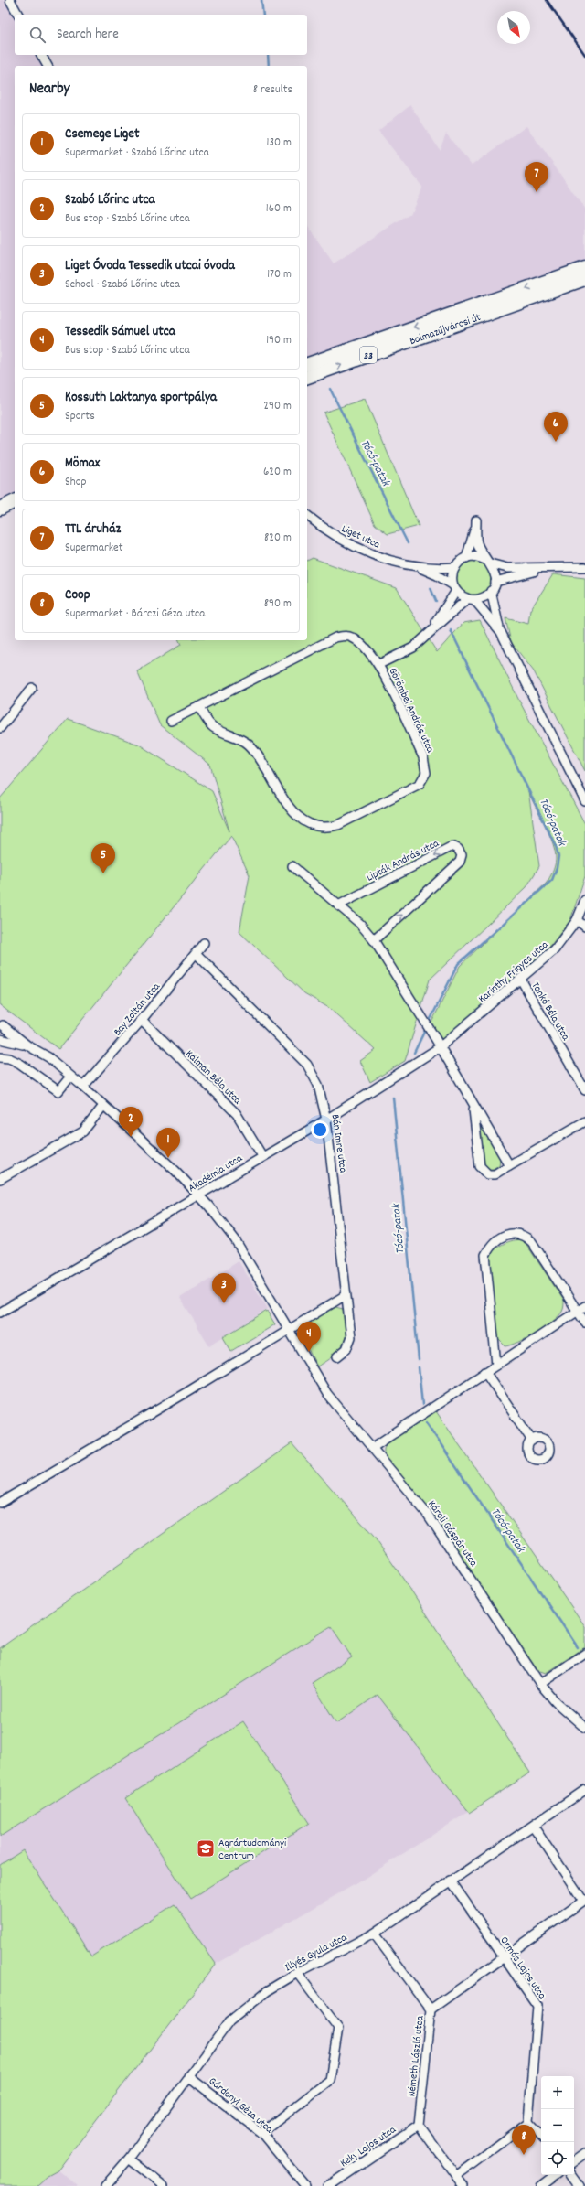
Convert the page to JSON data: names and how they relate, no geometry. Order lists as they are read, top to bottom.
{
  "streets": {
    "main road": ["Balmazújvárosi út", "33"],
    "street": [
      "Liget utca",
      "Görömbei András utca",
      "Lipták András utca",
      "Karinthy Frigyes utca",
      "Bay Zoltán utca",
      "Tankó Béla utca",
      "Kálmán Béla utca",
      "Bán Imre utca",
      "Akadémia utca",
      "Károli Gáspár utca",
      "Illyés Gyula utca",
      "Ormós Lajos utca",
      "Németh László utca",
      "Gárdonyi Géza utca",
      "Kéky Lajos utca"
    ]
  },
  "crossings": [
    ["Liget utca", "Görömbei András utca"],
    ["Karinthy Frigyes utca", "Tankó Béla utca"],
    ["Karinthy Frigyes utca", "Akadémia utca"],
    ["Bay Zoltán utca", "Kálmán Béla utca"],
    ["Bay Zoltán utca", "Bán Imre utca"],
    ["Bay Zoltán utca", "Károli Gáspár utca"],
    ["Kálmán Béla utca", "Akadémia utca"],
    ["Bán Imre utca", "Akadémia utca"],
    ["Akadémia utca", "Károli Gáspár utca"],
    ["Illyés Gyula utca", "Ormós Lajos utca"],
    ["Illyés Gyula utca", "Németh László utca"],
    ["Illyés Gyula utca", "Gárdonyi Géza utca"],
    ["Németh László utca", "Kéky Lajos utca"]
  ],
  "water": ["Tócó-patak"],
  "places": {
    "school or university": ["Agrártudományi Centrum"]
  },
  "north": "bottom right",
  "page": {
    "search": "Search here",
    "heading": ["Nearby", "8 results"],
    "list": [
      {
        "mark": "1",
        "name": "Csemege Liget",
        "note": "Supermarket · Szabó Lőrinc utca",
        "value": "130 m"
      },
      {
        "mark": "2",
        "name": "Szabó Lőrinc utca",
        "note": "Bus stop · Szabó Lőrinc utca",
        "value": "160 m"
      },
      {
        "mark": "3",
        "name": "Liget Óvoda Tessedik utcai óvoda",
        "note": "School · Szabó Lőrinc utca",
        "value": "170 m"
      },
      {
        "mark": "4",
        "name": "Tessedik Sámuel utca",
        "note": "Bus stop · Szabó Lőrinc utca",
        "value": "190 m"
      },
      {
        "mark": "5",
        "name": "Kossuth Laktanya sportpálya",
        "note": "Sports",
        "value": "290 m"
      },
      {
        "mark": "6",
        "name": "Mömax",
        "note": "Shop",
        "value": "620 m"
      },
      {
        "mark": "7",
        "name": "TTL áruház",
        "note": "Supermarket",
        "value": "820 m"
      },
      {
        "mark": "8",
        "name": "Coop",
        "note": "Supermarket · Bárczi Géza utca",
        "value": "890 m"
      }
    ],
    "pins": [
      "7",
      "6",
      "5",
      "2",
      "1",
      "3",
      "4",
      "8"
    ],
    "map_buttons": ["+", "−"]
  }
}
